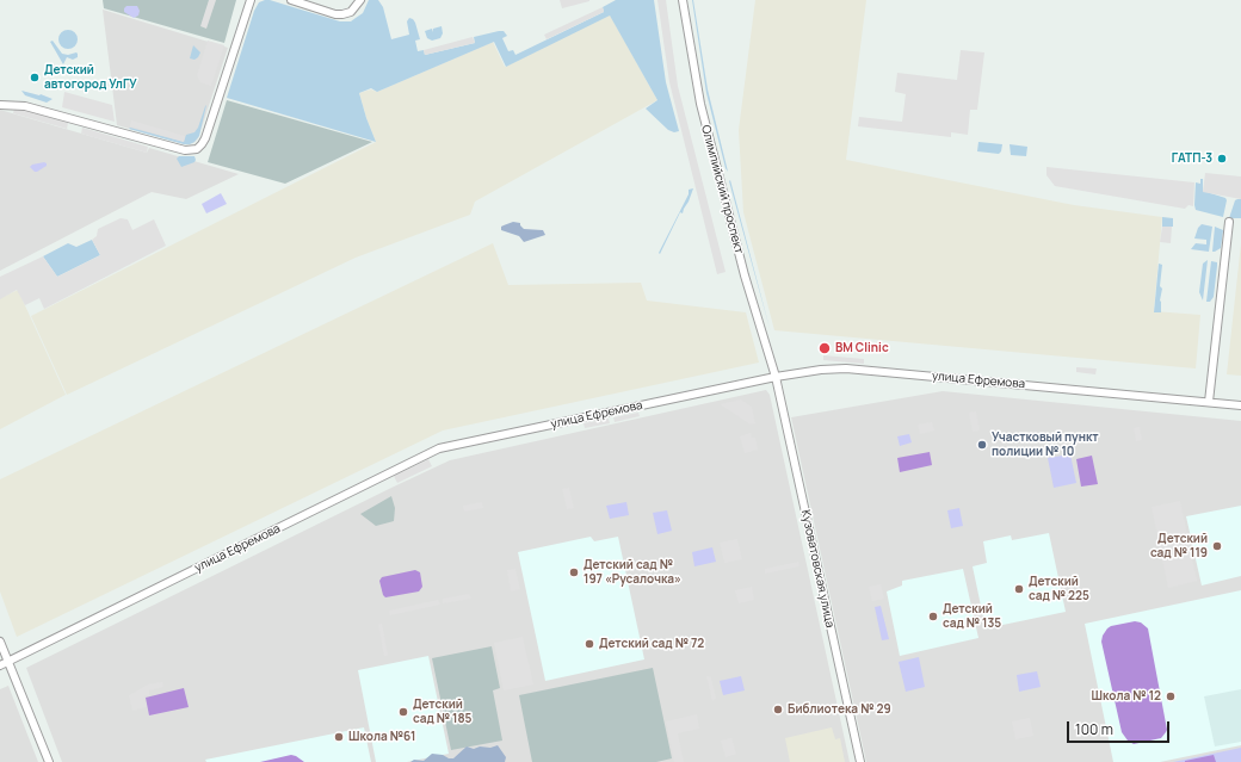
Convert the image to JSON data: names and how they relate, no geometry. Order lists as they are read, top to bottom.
{
  "streets": {
    "street": ["Олимпийский проспект", "улица Ефремова", "Кузоватовская улица"]
  },
  "crossings": [
    ["Олимпийский проспект", "улица Ефремова"],
    ["Олимпийский проспект", "Кузоватовская улица"],
    ["улица Ефремова", "Кузоватовская улица"]
  ],
  "places": [
    "Детский автогород УлГУ",
    "ГАТП-3",
    "BM Clinic",
    "Участковый пункт полиции № 10",
    "Детский сад № 119",
    "Детский сад № 197 «Русалочка»",
    "Детский сад № 225",
    "Детский сад № 135",
    "Детский сад № 72",
    "Школа № 12",
    "Библиотека № 29",
    "Детский сад № 185",
    "Школа №61"
  ],
  "scale_bar": "100 m"
}
